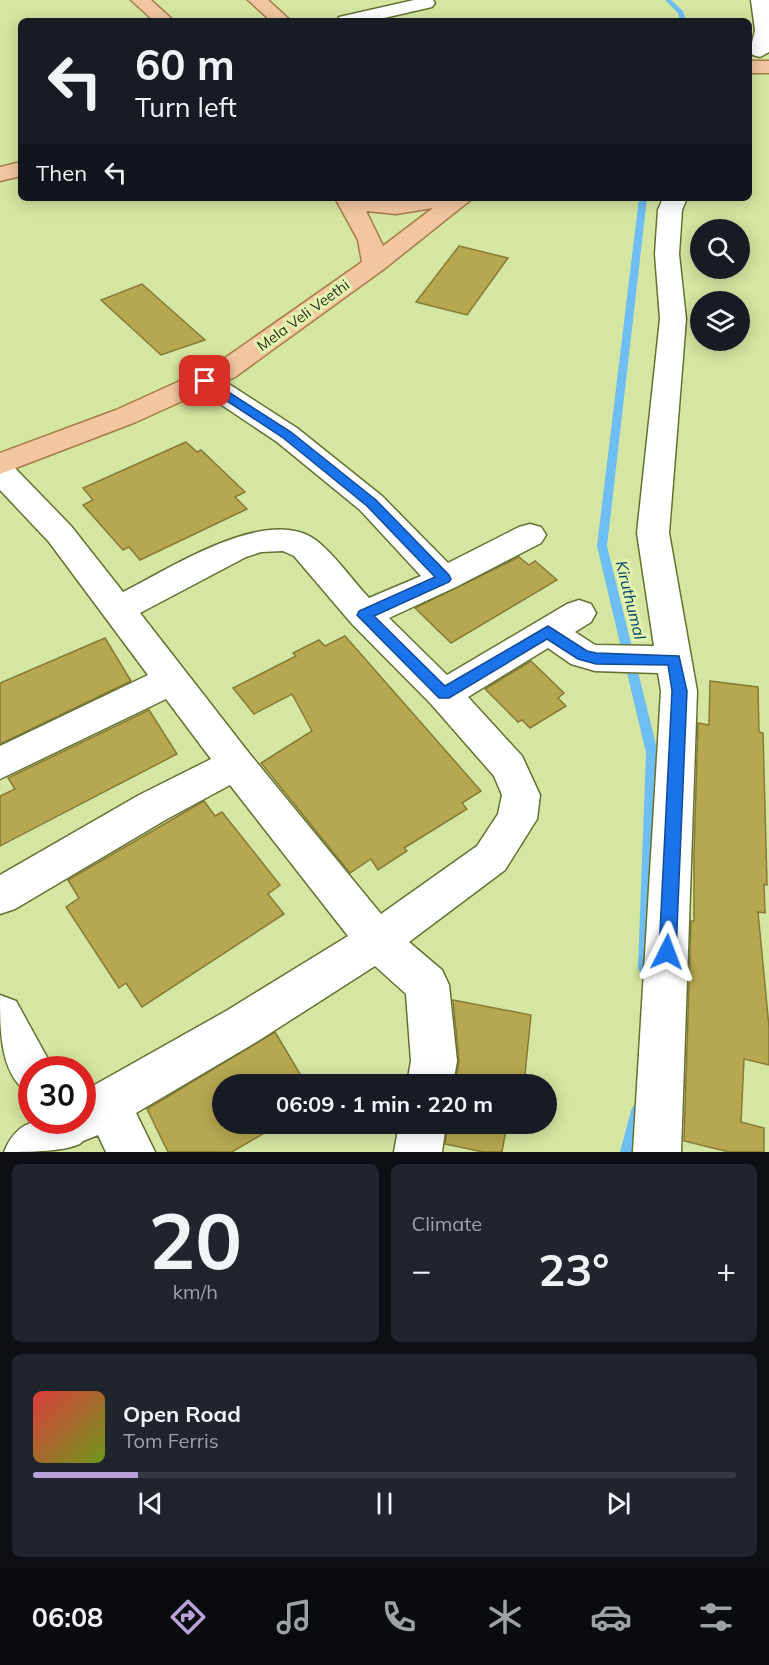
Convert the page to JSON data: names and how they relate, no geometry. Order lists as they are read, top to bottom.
{
  "streets": {
    "main road": ["Mela Veli Veethi"]
  },
  "water": ["Kiruthumal"],
  "page": {
    "turn": ["60 m", "Turn left"],
    "then": "Then",
    "limit": "30",
    "trip": "06:09 · 1 min · 220 m",
    "tile": [
      ["20", "km/h"],
      "Climate"
    ],
    "heat": ["−", "23°", "+"],
    "song": ["Open Road", "Tom Ferris"],
    "tabs": "06:08"
  }
}
